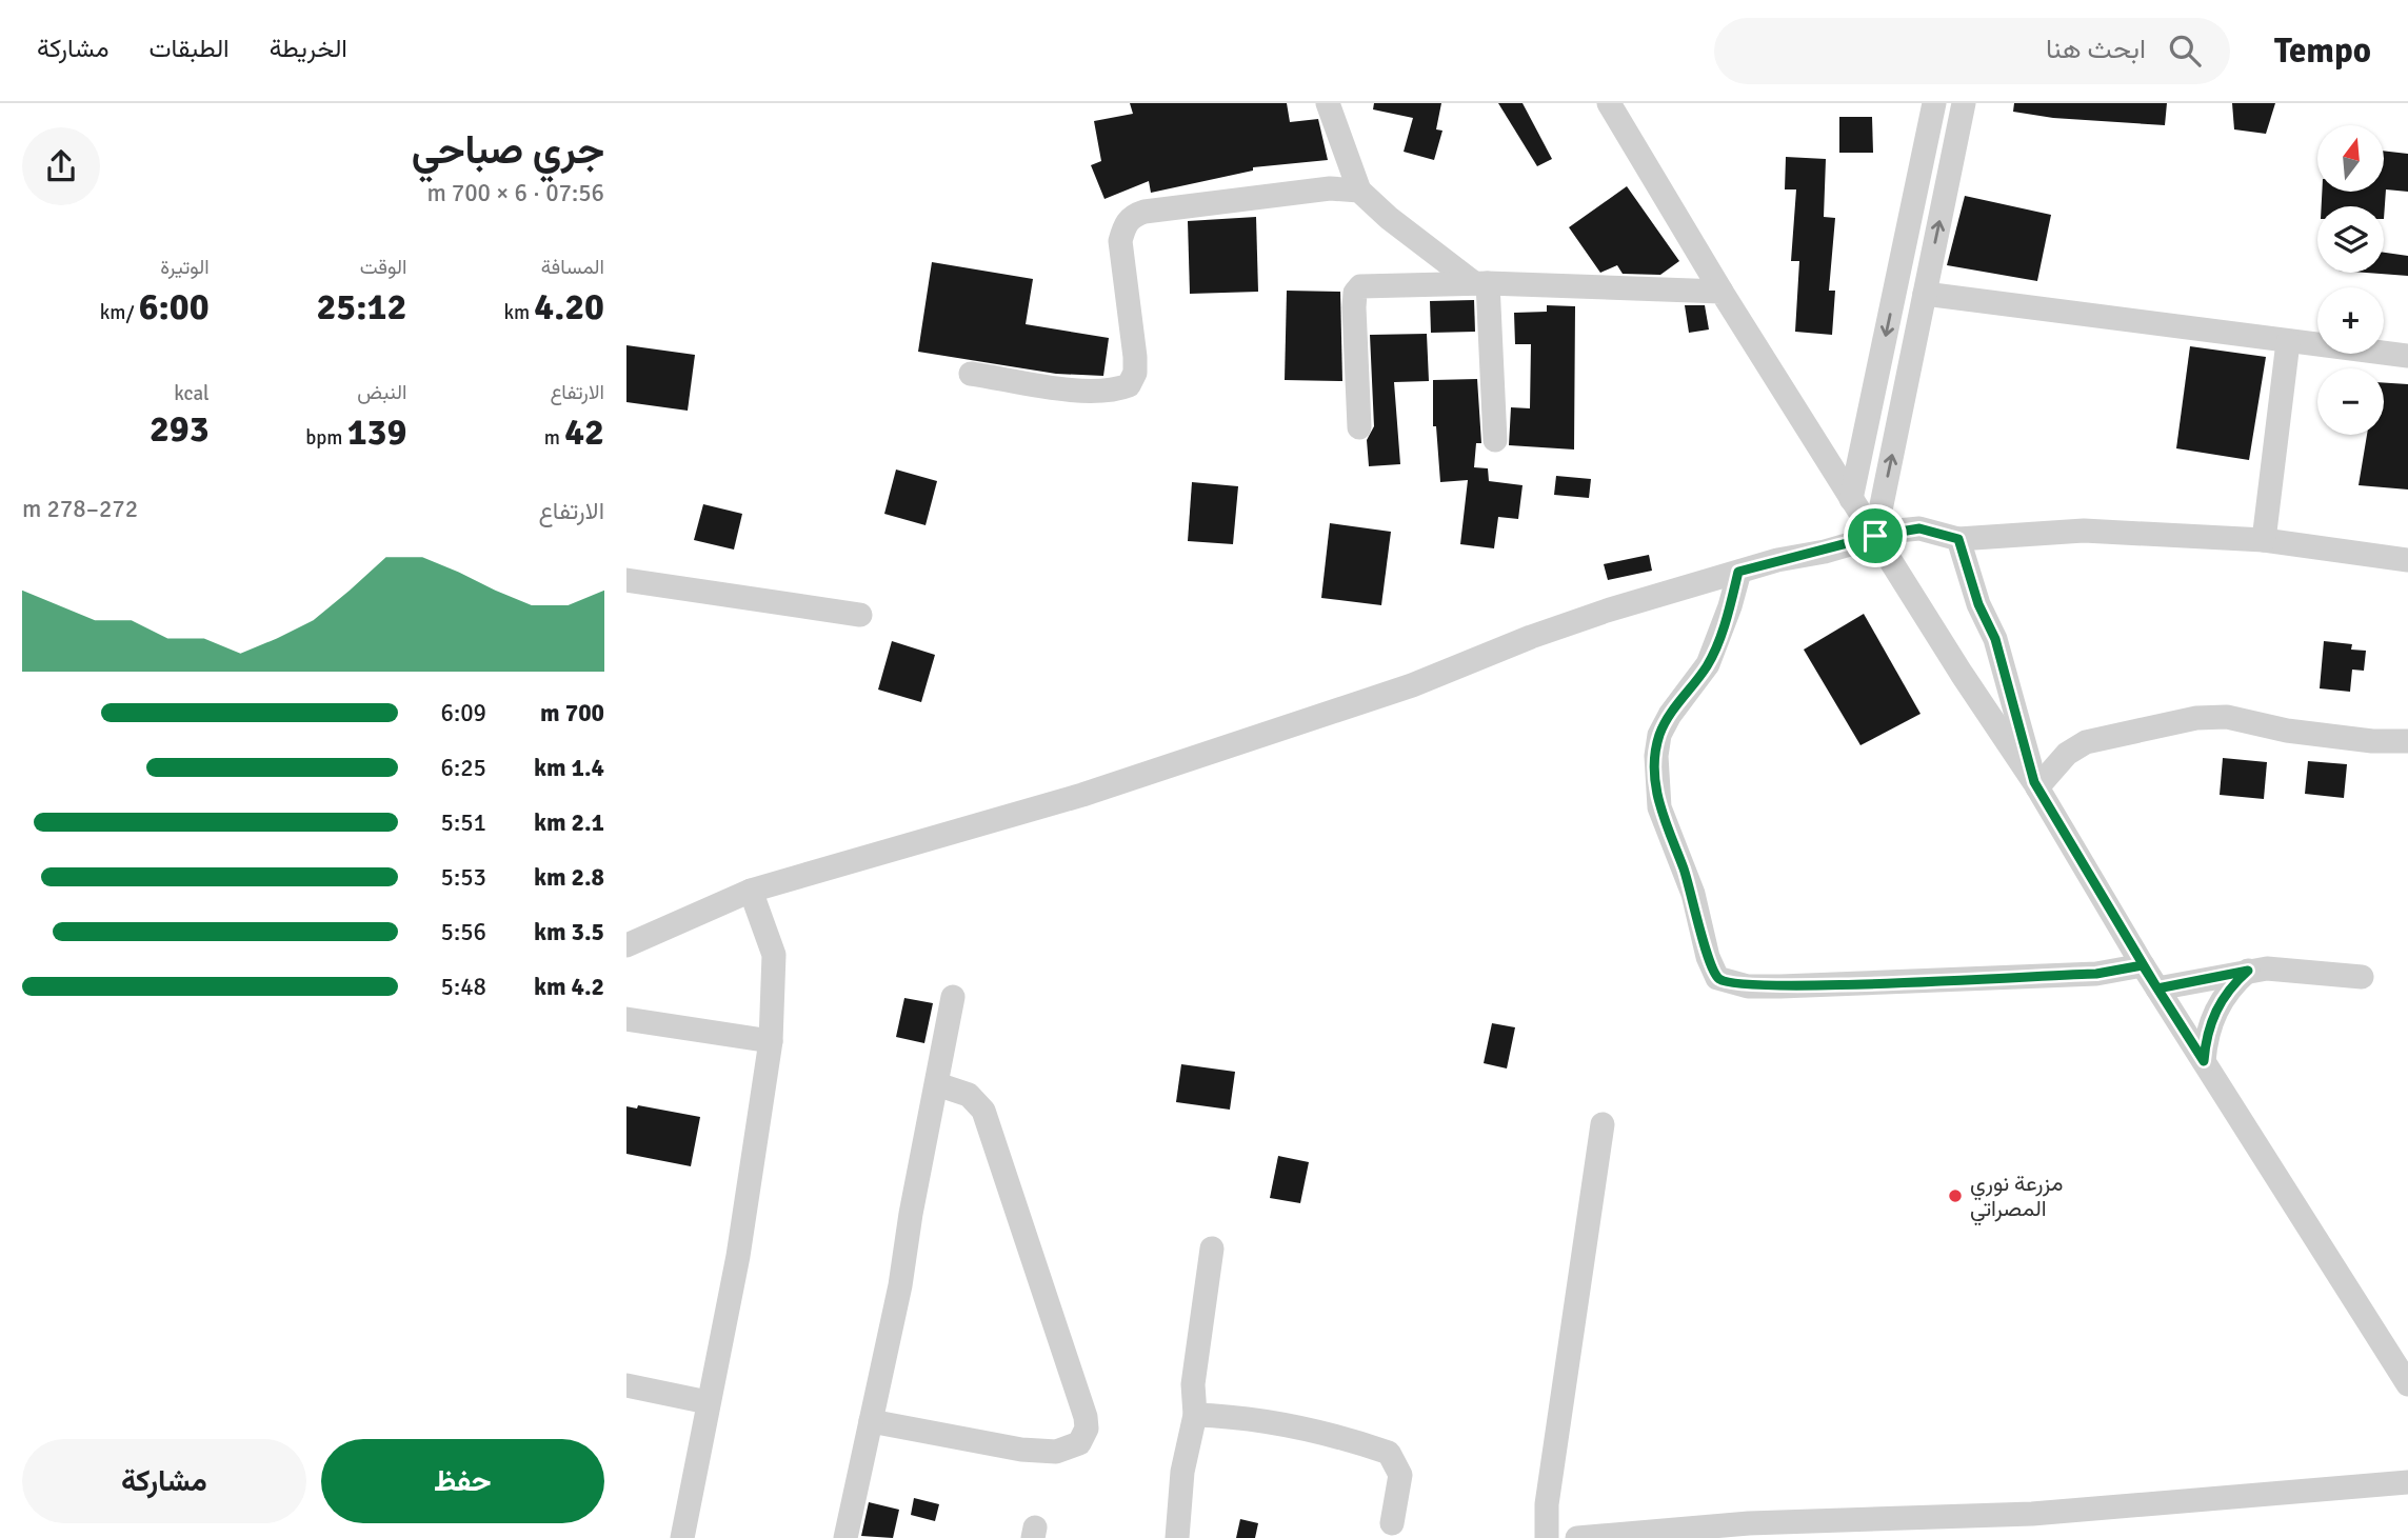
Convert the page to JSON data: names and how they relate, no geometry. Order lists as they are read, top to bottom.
{
  "places": ["مزرعة نوري المصراتي"],
  "north": "top",
  "page": {
    "header": "Tempo",
    "search": "ابحث هنا",
    "nav": ["الخريطة", "الطبقات", "مشاركة"],
    "heading": ["جري صباحي", "07:56 · 6 × 700 m"],
    "map_buttons": ["+", "−"],
    "stats": [
      ["المسافة", "4.20 km"],
      ["الوقت", "25:12"],
      ["الوتيرة", "6:00 /km"],
      ["الارتفاع", "42 m"],
      ["النبض", "139 bpm"],
      ["kcal", "293"]
    ],
    "chart": ["الارتفاع", "272–278 m"],
    "list": [
      {
        "name": "700 m",
        "note": "6:09"
      },
      {
        "name": "1.4 km",
        "note": "6:25"
      },
      {
        "name": "2.1 km",
        "note": "5:51"
      },
      {
        "name": "2.8 km",
        "note": "5:53"
      },
      {
        "name": "3.5 km",
        "note": "5:56"
      },
      {
        "name": "4.2 km",
        "note": "5:48"
      }
    ],
    "buttons": ["حفظ", "مشاركة"]
  }
}
